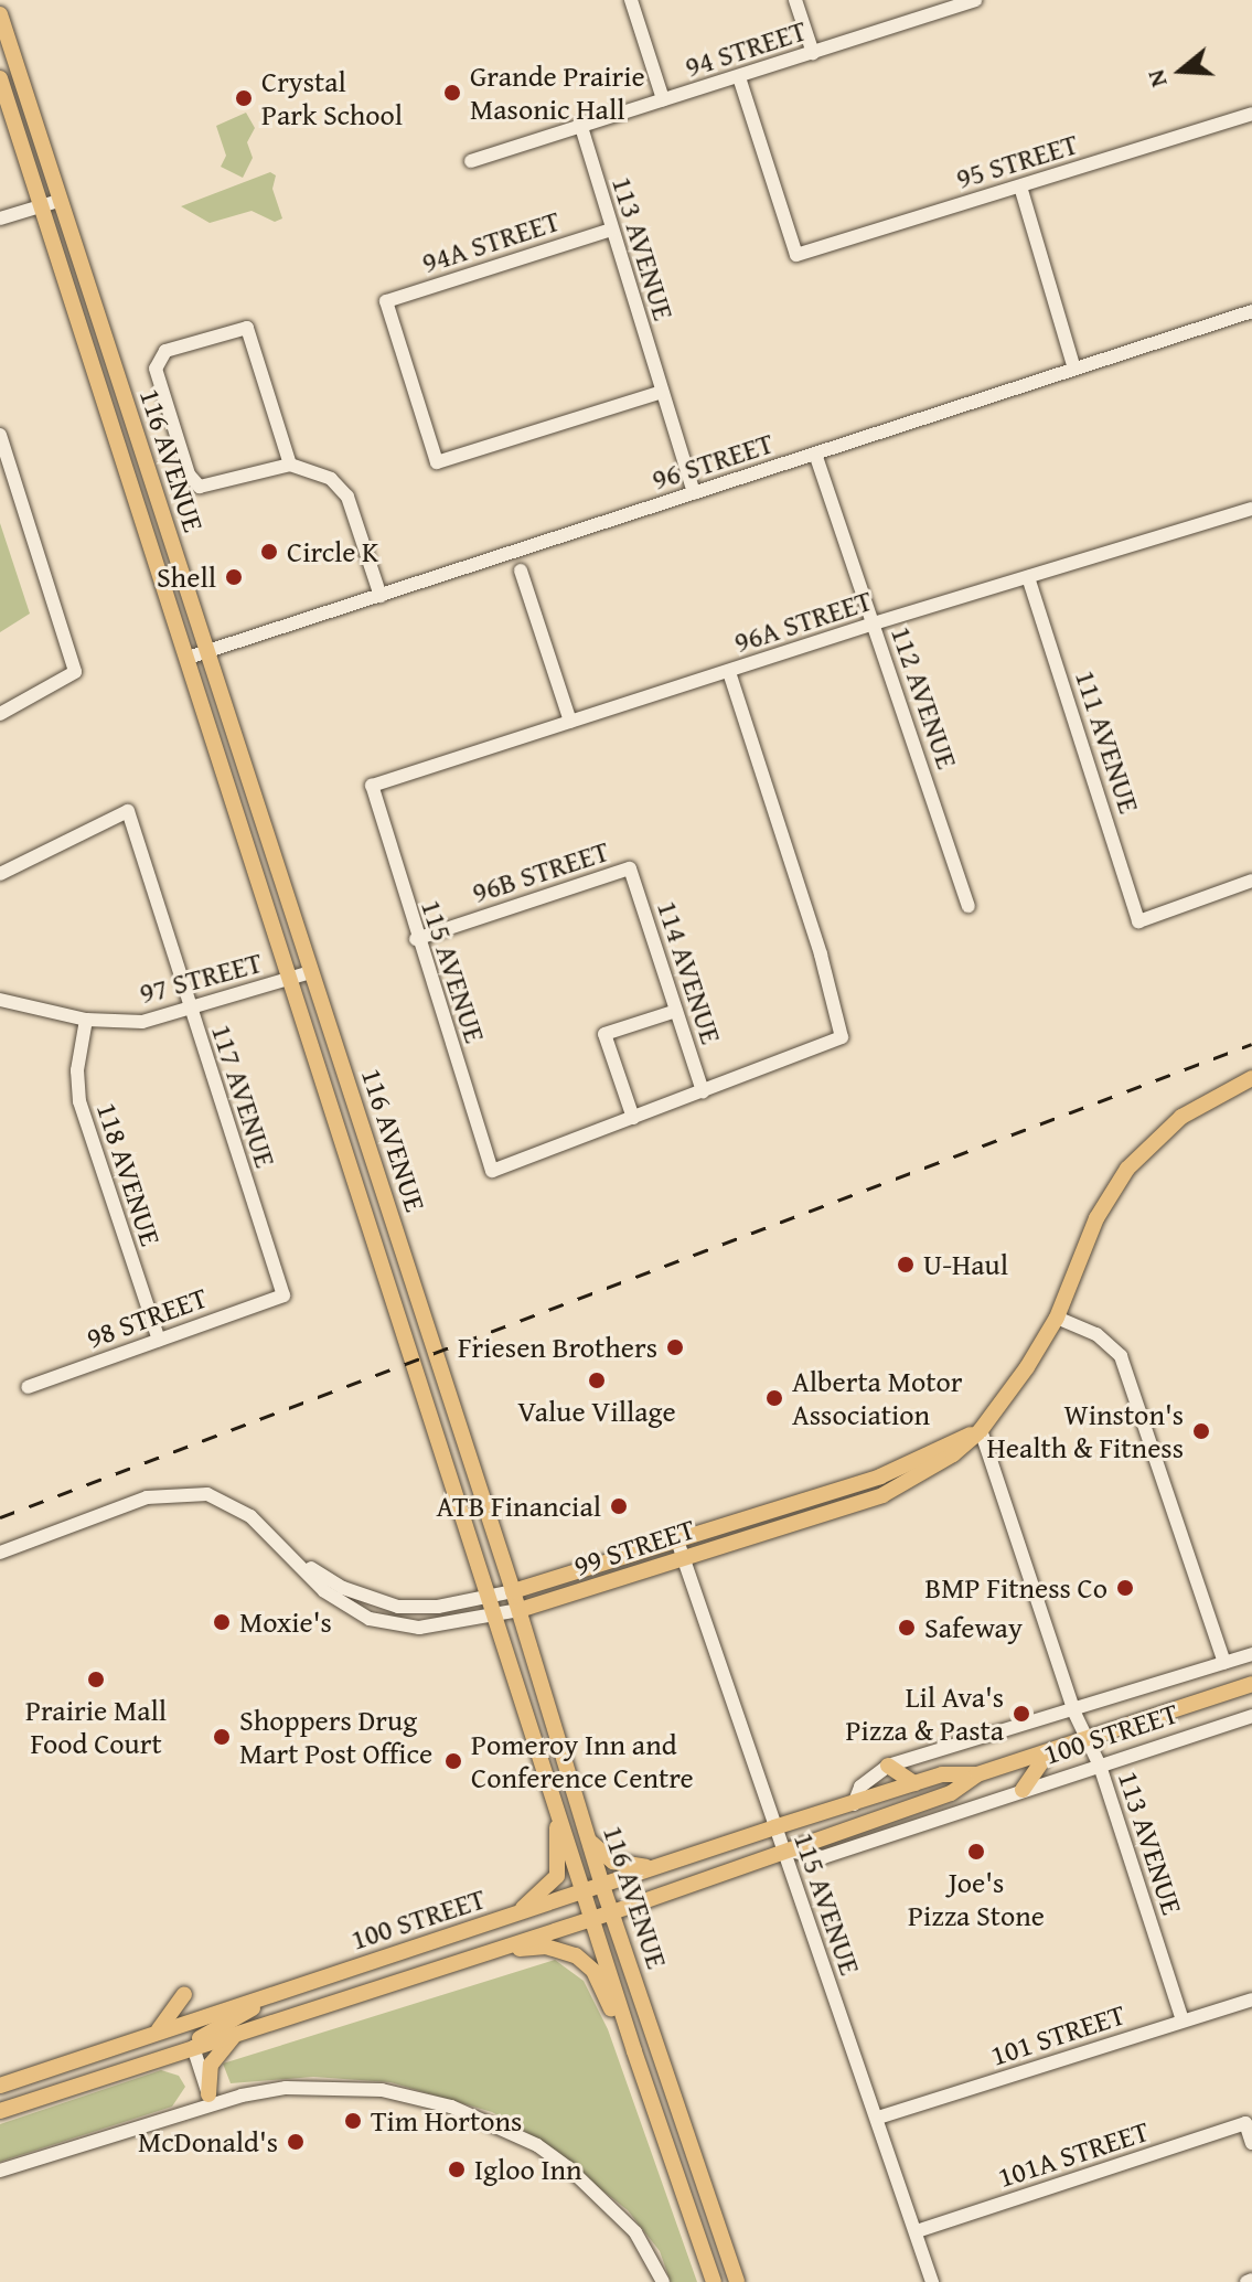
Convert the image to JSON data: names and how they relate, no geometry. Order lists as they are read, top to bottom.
{
  "streets": {
    "main road": ["116 AVENUE", "99 STREET", "100 STREET"],
    "street": [
      "94 STREET",
      "95 STREET",
      "94A STREET",
      "113 AVENUE",
      "96 STREET",
      "96A STREET",
      "112 AVENUE",
      "111 AVENUE",
      "96B STREET",
      "115 AVENUE",
      "114 AVENUE",
      "97 STREET",
      "117 AVENUE",
      "118 AVENUE",
      "98 STREET",
      "101 STREET",
      "101A STREET"
    ]
  },
  "crossings": [
    ["94 STREET", "95 STREET"],
    ["94 STREET", "113 AVENUE"],
    ["94A STREET", "113 AVENUE"],
    ["113 AVENUE", "96 STREET"],
    ["113 AVENUE", "99 STREET"],
    ["113 AVENUE", "100 STREET"],
    ["113 AVENUE", "101 STREET"],
    ["116 AVENUE", "96 STREET"],
    ["116 AVENUE", "97 STREET"],
    ["116 AVENUE", "99 STREET"],
    ["116 AVENUE", "100 STREET"],
    ["96 STREET", "112 AVENUE"],
    ["96A STREET", "112 AVENUE"],
    ["96A STREET", "111 AVENUE"],
    ["96A STREET", "115 AVENUE"],
    ["96B STREET", "115 AVENUE"],
    ["96B STREET", "114 AVENUE"],
    ["115 AVENUE", "99 STREET"],
    ["115 AVENUE", "100 STREET"],
    ["115 AVENUE", "101 STREET"],
    ["115 AVENUE", "101A STREET"],
    ["97 STREET", "117 AVENUE"],
    ["97 STREET", "118 AVENUE"],
    ["117 AVENUE", "98 STREET"],
    ["118 AVENUE", "98 STREET"]
  ],
  "places": [
    "Grande Prairie Masonic Hall",
    "Crystal Park School",
    "Circle K",
    "Shell",
    "U-Haul",
    "Friesen Brothers",
    "Value Village",
    "Alberta Motor Association",
    "Winston's Health & Fitness",
    "ATB Financial",
    "BMP Fitness Co",
    "Moxie's",
    "Safeway",
    "Prairie Mall Food Court",
    "Lil Ava's Pizza & Pasta",
    "Shoppers Drug Mart Post Office",
    "Pomeroy Inn and Conference Centre",
    "Joe's Pizza Stone",
    "Tim Hortons",
    "McDonald's",
    "Igloo Inn"
  ],
  "north": "left"
}
